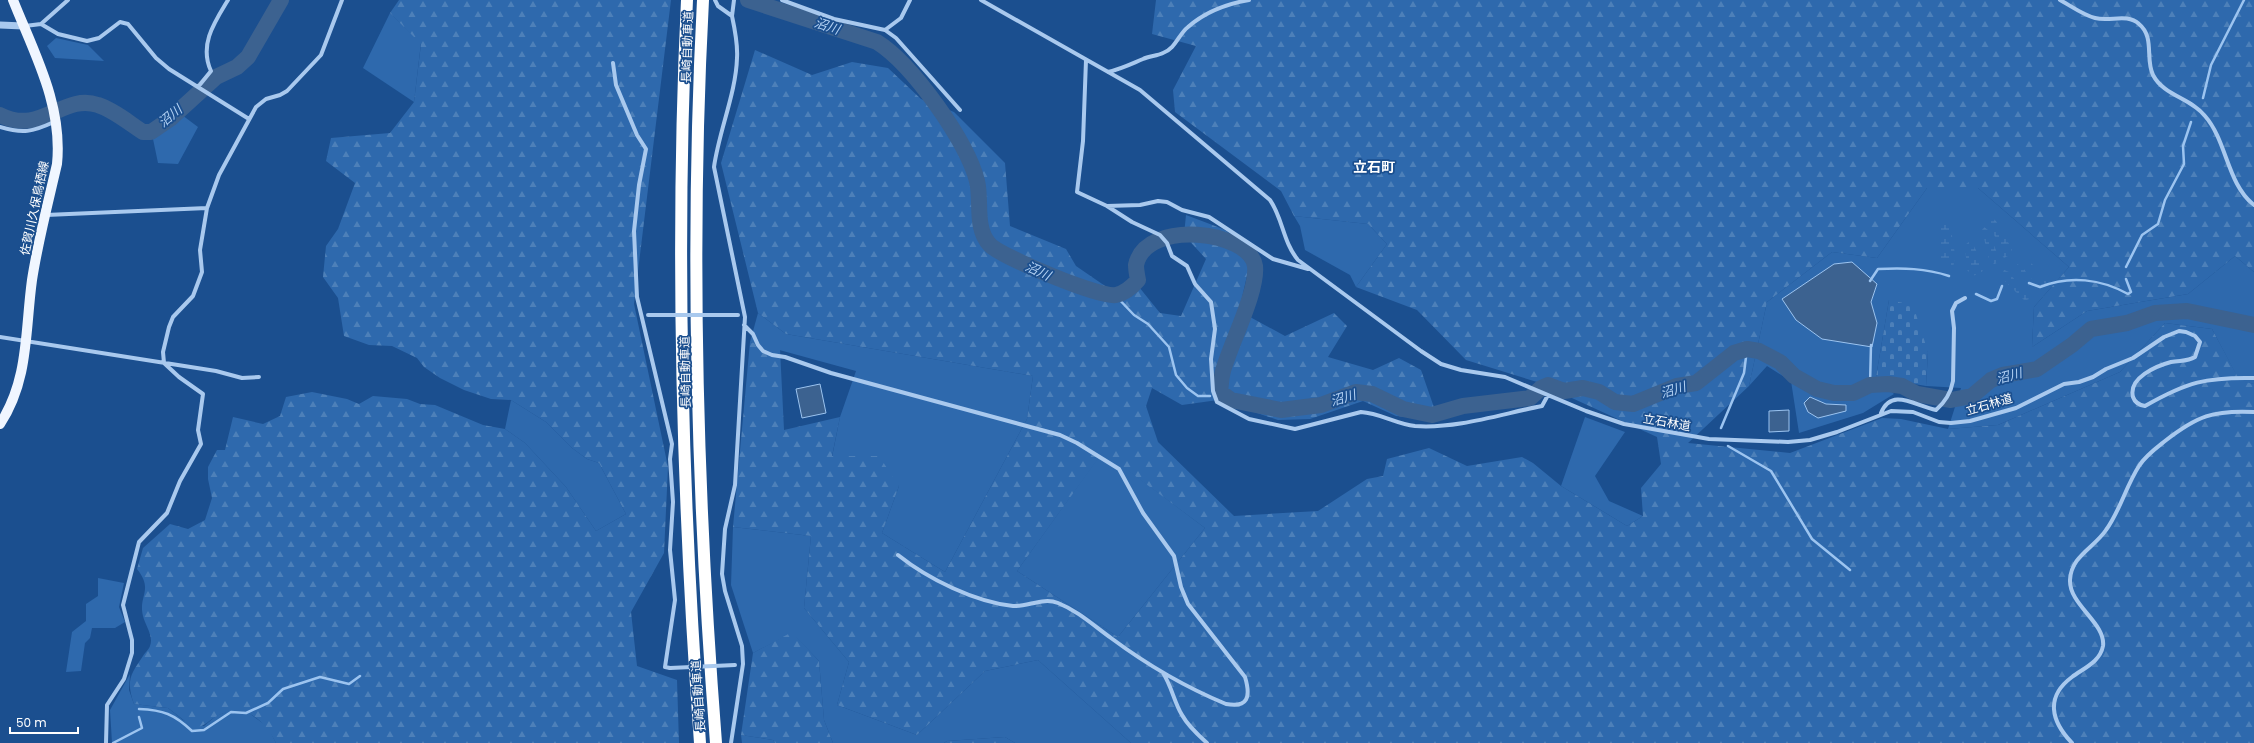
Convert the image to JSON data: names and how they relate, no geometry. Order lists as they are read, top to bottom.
{
  "streets": {
    "highway": ["長崎自動車道"],
    "main road": ["佐賀川久保鳥栖線"],
    "street": ["立石林道"]
  },
  "districts": ["立石町"],
  "water": ["沼川"],
  "scale_bar": "50 m"
}
